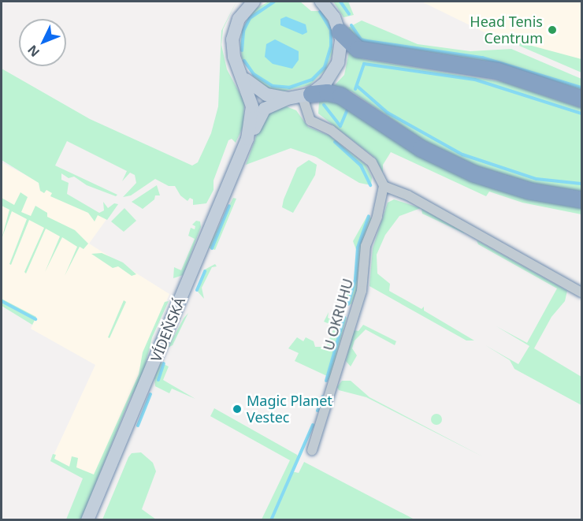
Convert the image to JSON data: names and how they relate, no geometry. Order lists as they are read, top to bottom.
{
  "streets": {
    "main road": ["VÍDEŇSKÁ"],
    "street": ["U OKRUHU"]
  },
  "places": ["Head Tenis Centrum", "Magic Planet Vestec"],
  "north": "bottom left"
}
